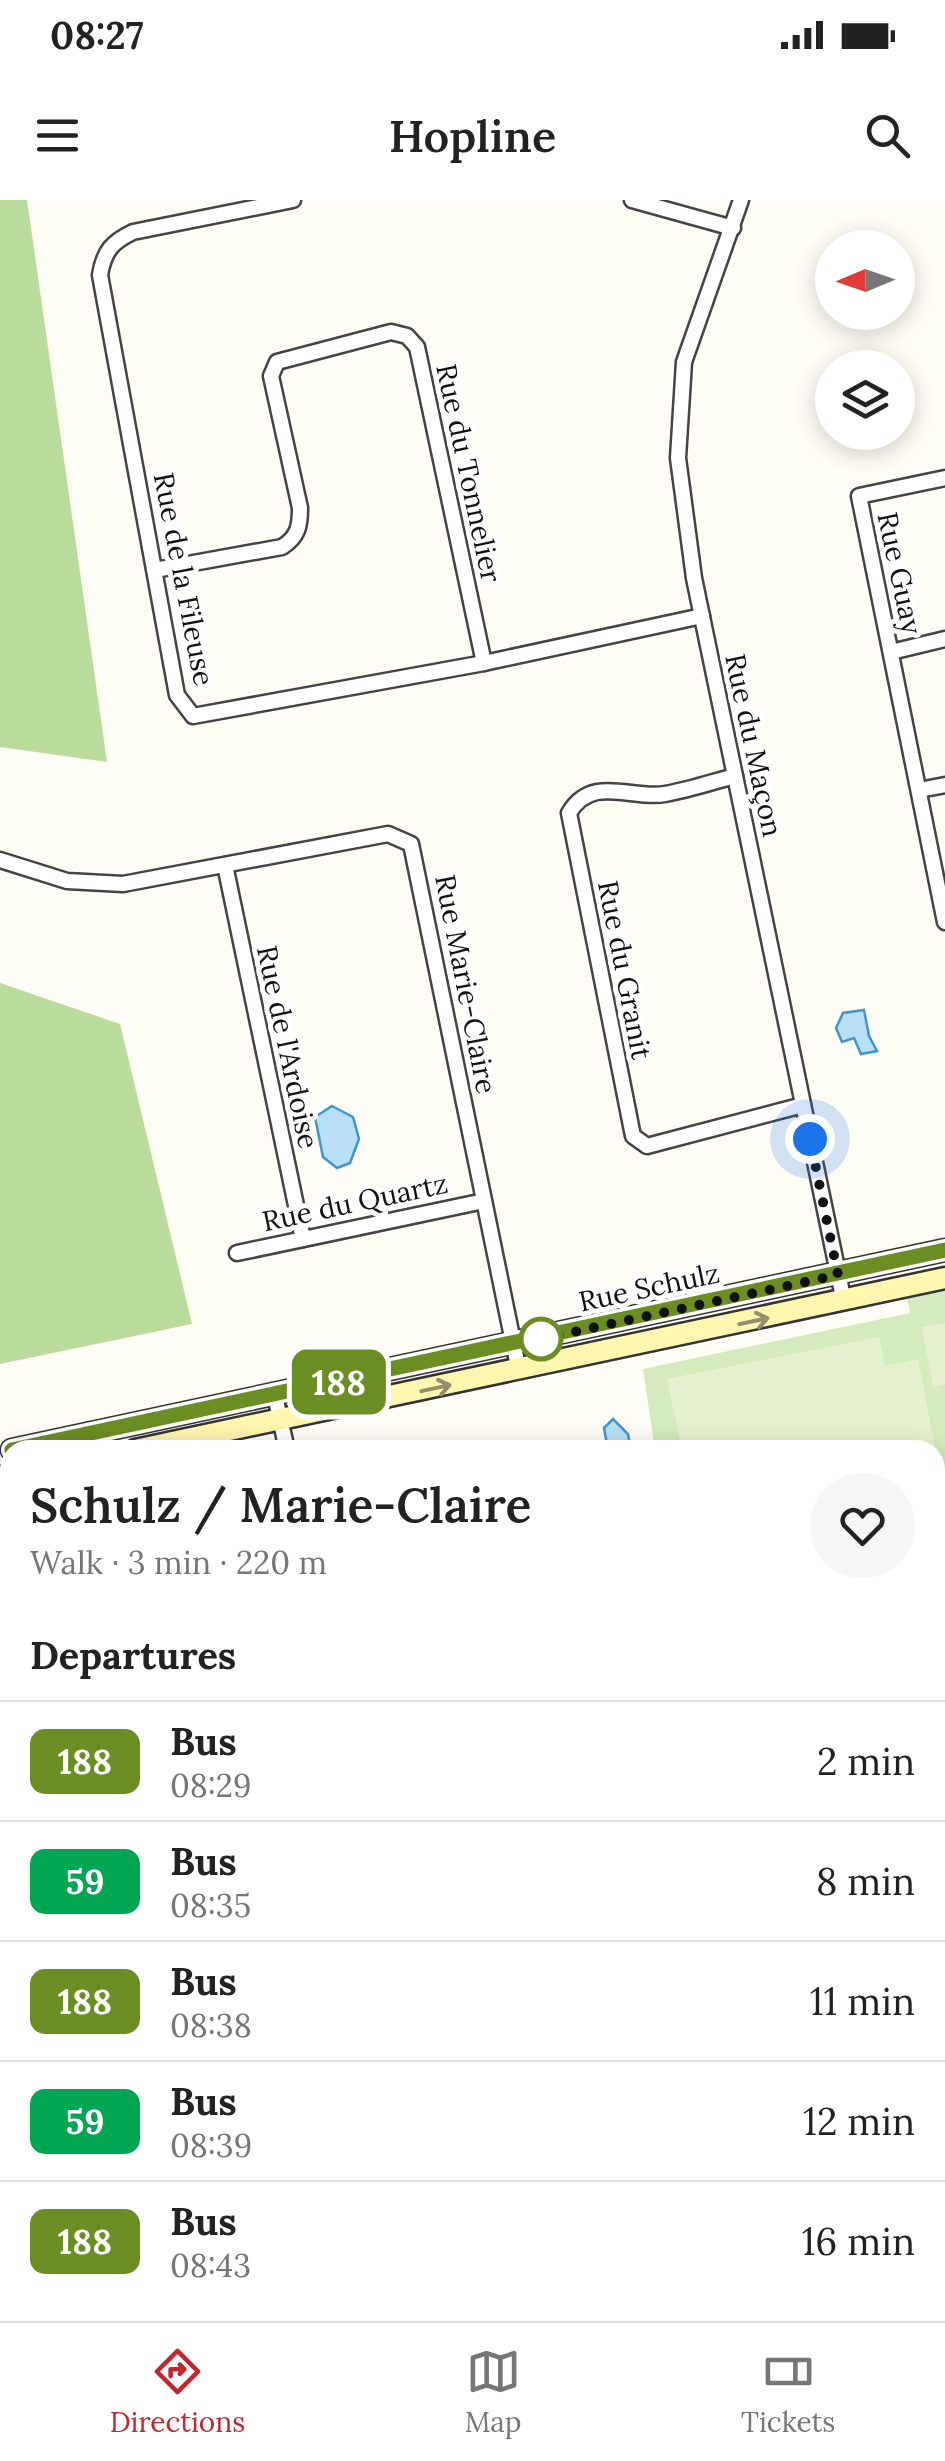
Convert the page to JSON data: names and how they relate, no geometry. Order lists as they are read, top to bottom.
{
  "streets": {
    "street": [
      "Rue du Tonnelier",
      "Rue Guay",
      "Rue de la Fileuse",
      "Rue du Maçon",
      "Rue du Granit",
      "Rue Marie-Claire",
      "Rue de l'Ardoise",
      "Rue du Quartz",
      "Rue Schulz"
    ]
  },
  "crossings": [
    ["Rue du Tonnelier", "Rue de la Fileuse"],
    ["Rue de la Fileuse", "Rue du Maçon"],
    ["Rue du Maçon", "Rue du Granit"],
    ["Rue du Maçon", "Rue Schulz"],
    ["Rue Marie-Claire", "Rue de l'Ardoise"],
    ["Rue Marie-Claire", "Rue du Quartz"],
    ["Rue Marie-Claire", "Rue Schulz"],
    ["Rue de l'Ardoise", "Rue du Quartz"]
  ],
  "lines": ["bus line 188"],
  "north": "left",
  "page": {
    "status": "08:27",
    "header": "Hopline",
    "on_map": "188",
    "heading": [
      ["Schulz / Marie-Claire", "Walk · 3 min · 220 m"],
      "Departures"
    ],
    "list": [
      {
        "mark": "188",
        "name": "Bus",
        "note": "08:29",
        "value": "2 min"
      },
      {
        "mark": "59",
        "name": "Bus",
        "note": "08:35",
        "value": "8 min"
      },
      {
        "mark": "188",
        "name": "Bus",
        "note": "08:38",
        "value": "11 min"
      },
      {
        "mark": "59",
        "name": "Bus",
        "note": "08:39",
        "value": "12 min"
      },
      {
        "mark": "188",
        "name": "Bus",
        "note": "08:43",
        "value": "16 min"
      }
    ],
    "tabs": ["Directions", "Map", "Tickets"]
  }
}
